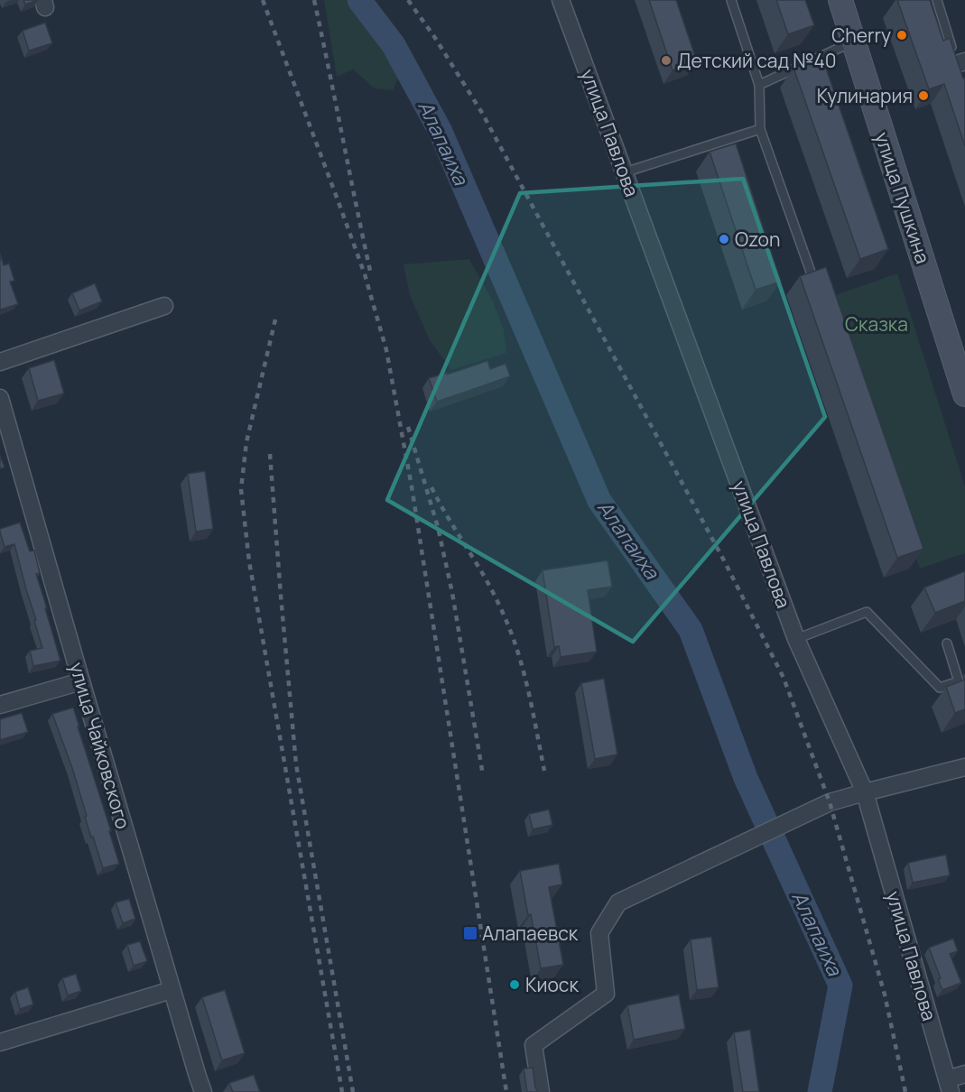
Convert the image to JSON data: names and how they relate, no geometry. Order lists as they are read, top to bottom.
{
  "streets": {
    "street": ["улица Павлова", "улица Пушкина", "улица Чайковского"]
  },
  "water": ["Алапаиха"],
  "parks": ["Сказка"],
  "places": {
    "other": [
      "Cherry",
      "Детский сад №40",
      "Кулинария",
      "Ozon",
      "Киоск"
    ],
    "transit": ["Алапаевск"]
  }
}
